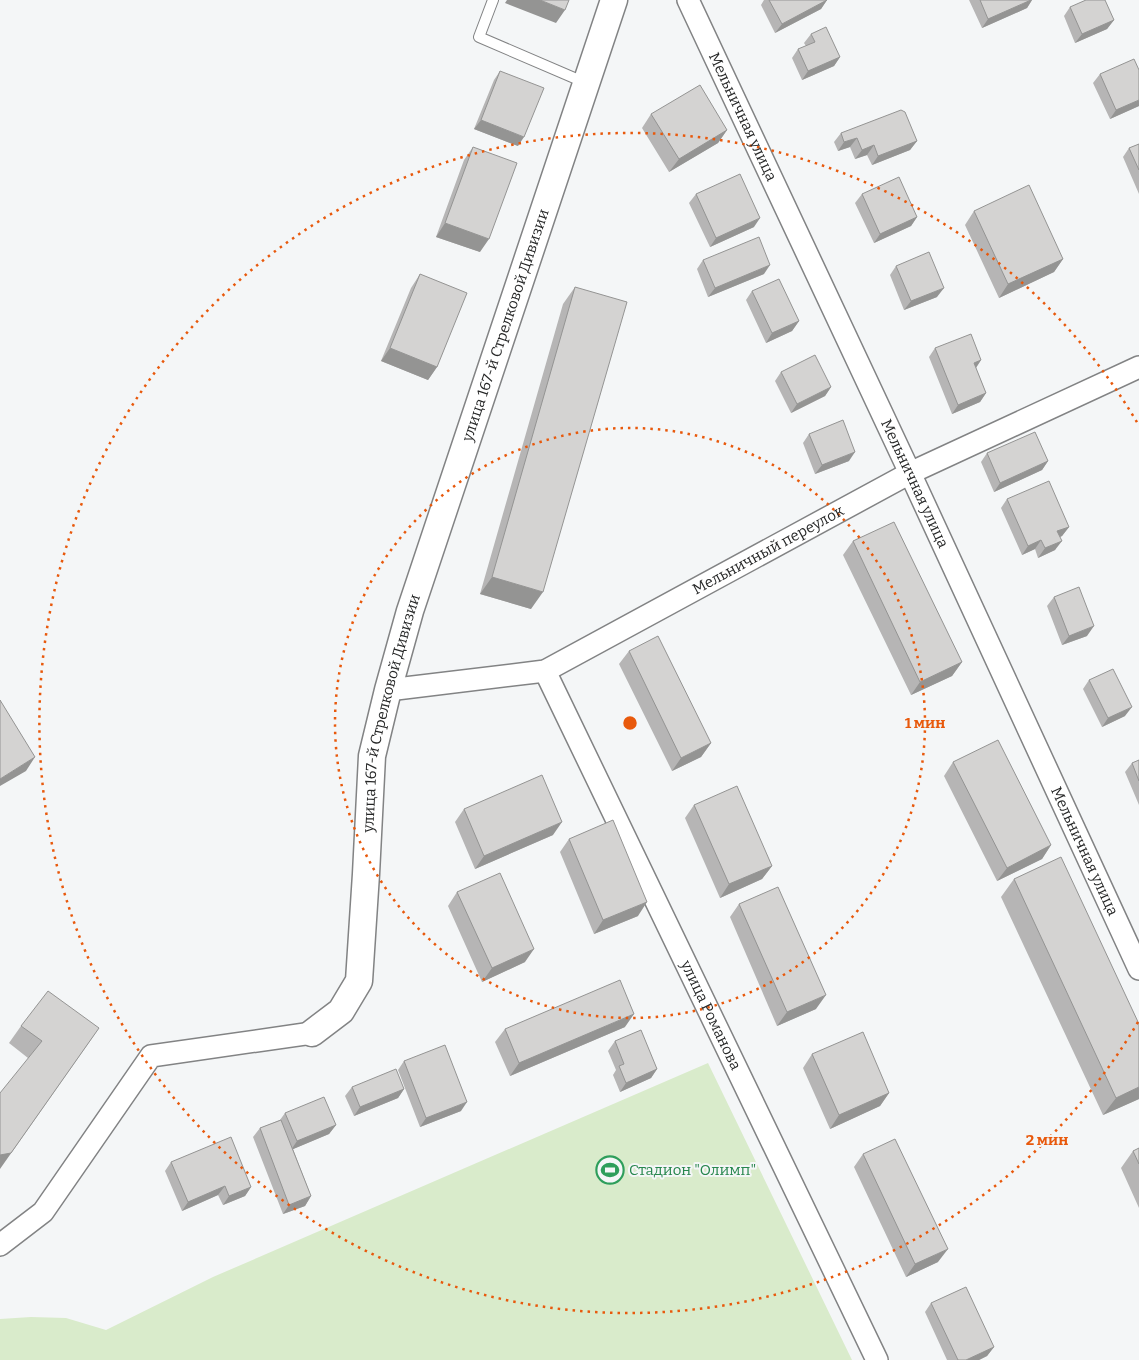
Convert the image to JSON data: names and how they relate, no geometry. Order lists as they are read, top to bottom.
{
  "streets": {
    "street": [
      "Мельничная улица",
      "улица 167-й Стрелковой Дивизии",
      "Мельничный переулок",
      "улица Романова"
    ]
  },
  "crossings": [
    ["Мельничная улица", "Мельничный переулок"],
    ["улица 167-й Стрелковой Дивизии", "Мельничный переулок"],
    ["Мельничный переулок", "улица Романова"]
  ],
  "places": {
    "sports": ["Стадион \"Олимп\""]
  },
  "rings": ["1 мин", "2 мин"]
}
